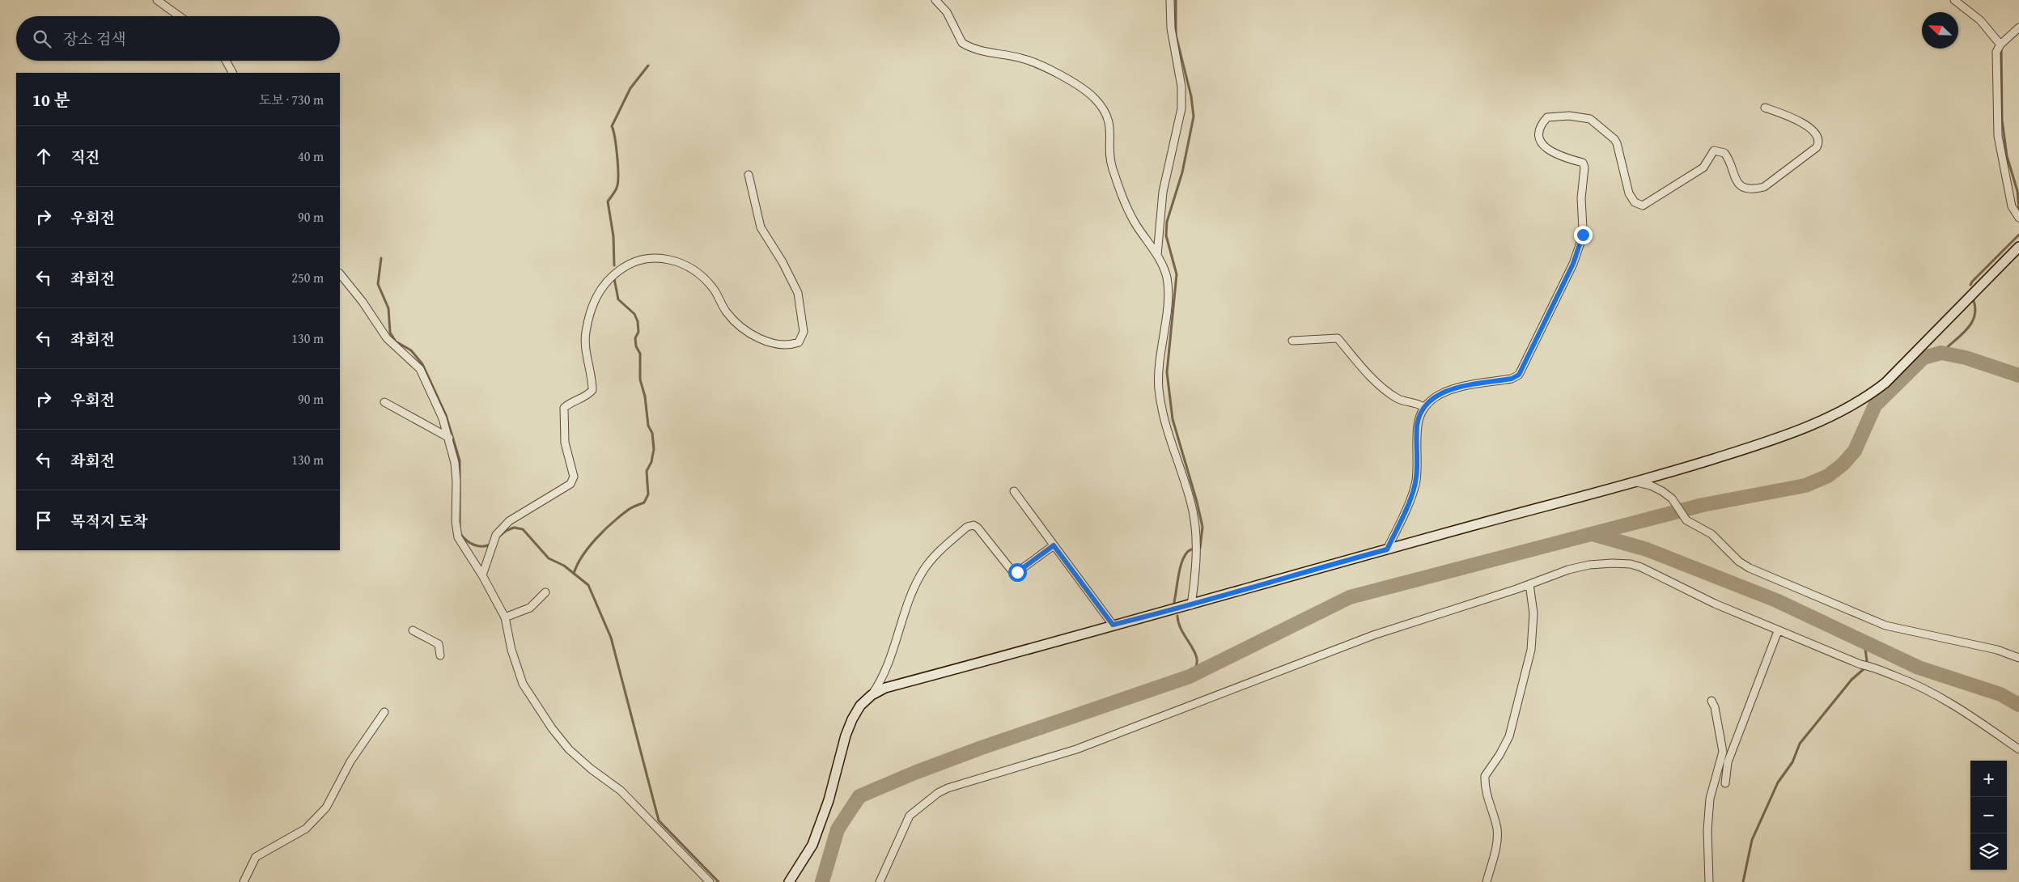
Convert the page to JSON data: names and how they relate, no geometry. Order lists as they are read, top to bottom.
{
  "north": "top left",
  "page": {
    "search": "장소 검색",
    "heading": ["10 분", "도보 · 730 m"],
    "list": [
      ["직진", "40 m"],
      ["우회전", "90 m"],
      ["좌회전", "250 m"],
      ["좌회전", "130 m"],
      ["우회전", "90 m"],
      ["좌회전", "130 m"],
      "목적지 도착"
    ],
    "map_buttons": ["+", "−"]
  }
}
